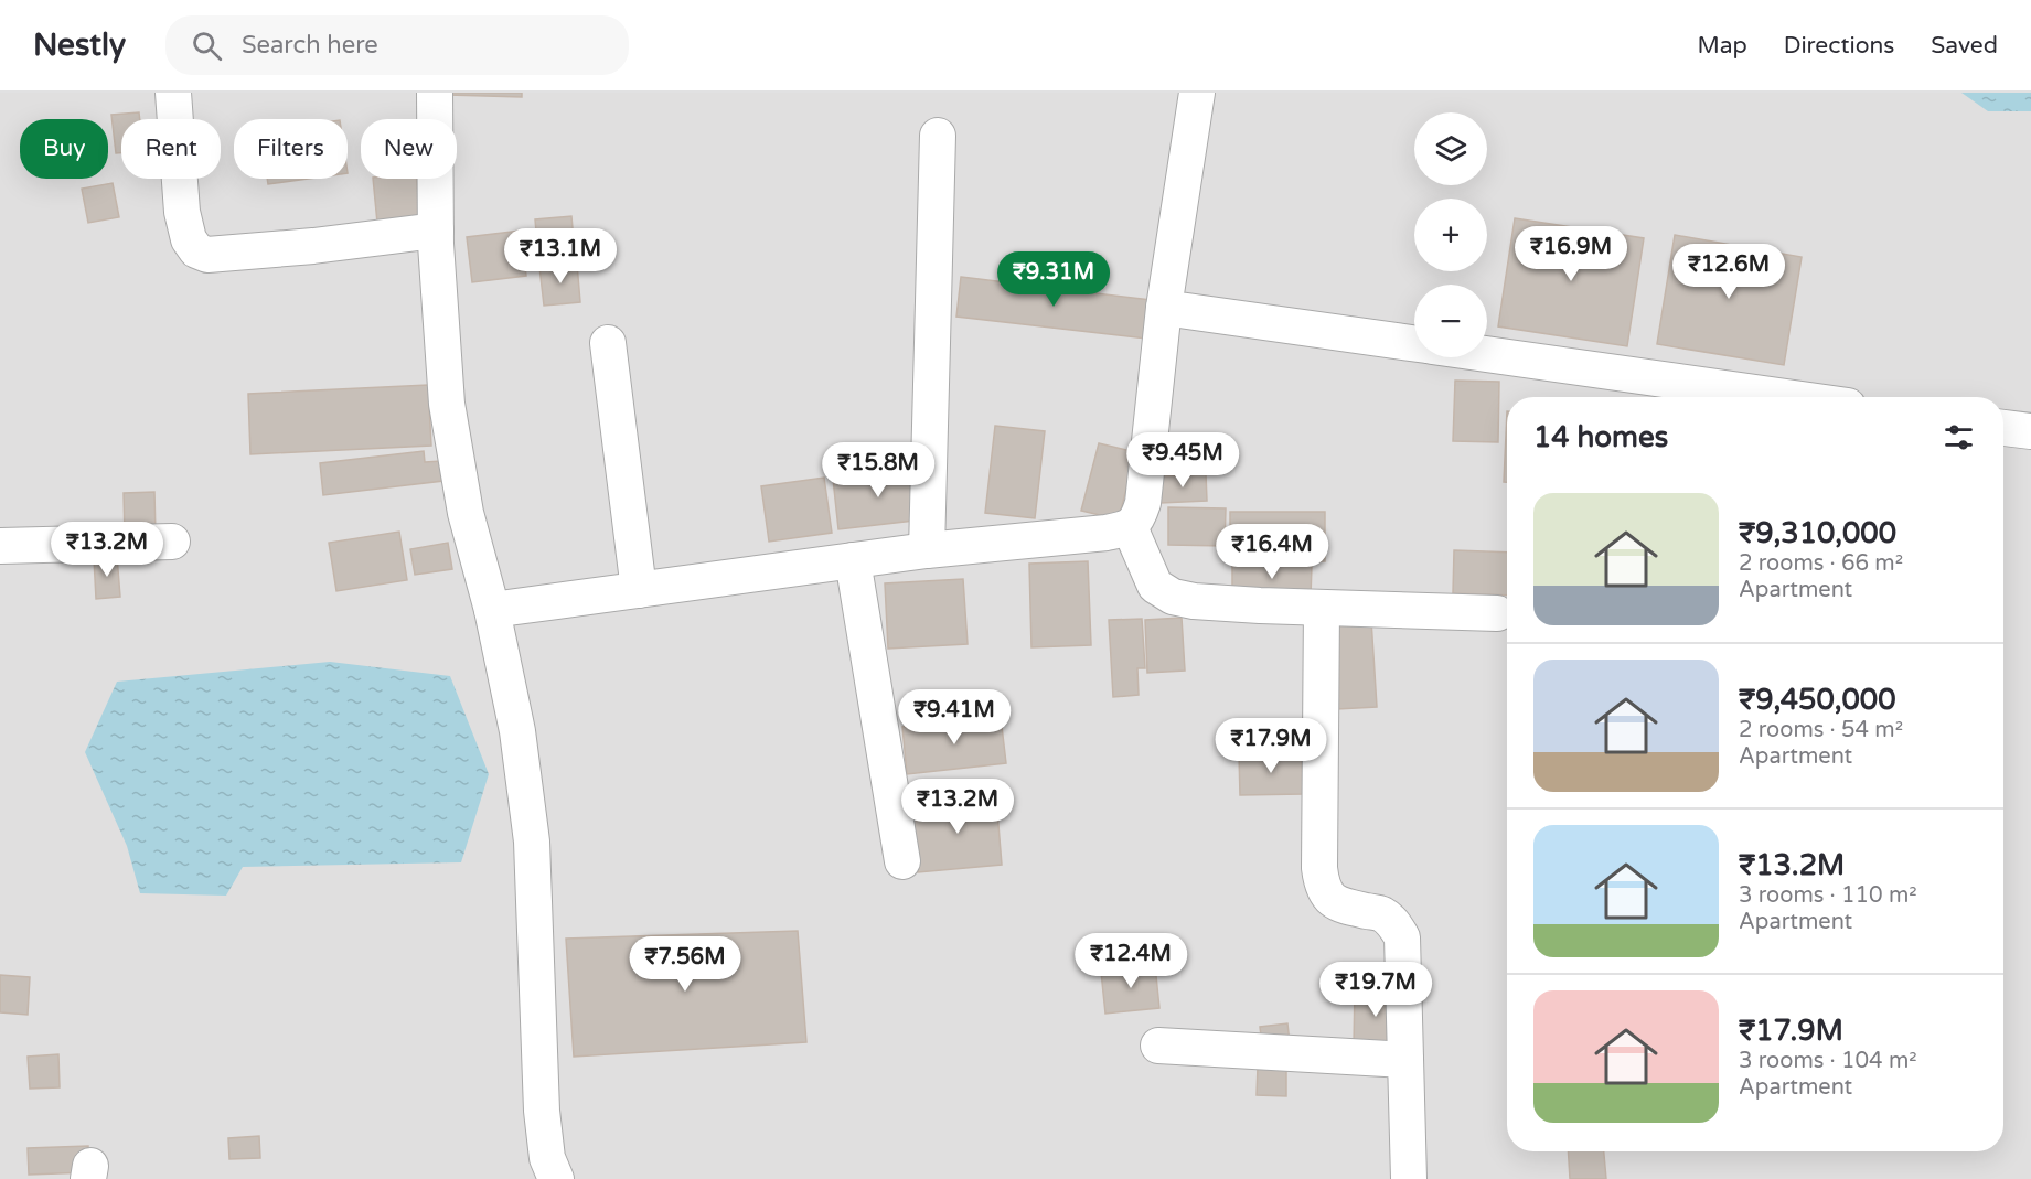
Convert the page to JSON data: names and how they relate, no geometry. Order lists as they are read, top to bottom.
{
  "page": {
    "header": "Nestly",
    "search": "Search here",
    "nav": ["Map", "Directions", "Saved"],
    "map_buttons": ["+", "−"],
    "chip": [
      "Buy",
      "Rent",
      "Filters",
      "New"
    ],
    "price": [
      "₹16.9M",
      "₹13.1M",
      "₹12.6M",
      "₹9.31M",
      "₹9.45M",
      "₹15.8M",
      "₹13.2M",
      "₹16.4M",
      "₹9.41M",
      "₹17.9M",
      "₹13.2M",
      "₹12.4M",
      "₹7.56M",
      "₹19.7M"
    ],
    "heading": "14 homes",
    "list": [
      {
        "name": "₹9,310,000",
        "note": "2 rooms · 66 m² · Apartment"
      },
      {
        "name": "₹9,450,000",
        "note": "2 rooms · 54 m² · Apartment"
      },
      {
        "name": "₹13.2M",
        "note": "3 rooms · 110 m² · Apartment"
      },
      {
        "name": "₹17.9M",
        "note": "3 rooms · 104 m² · Apartment"
      }
    ]
  }
}
